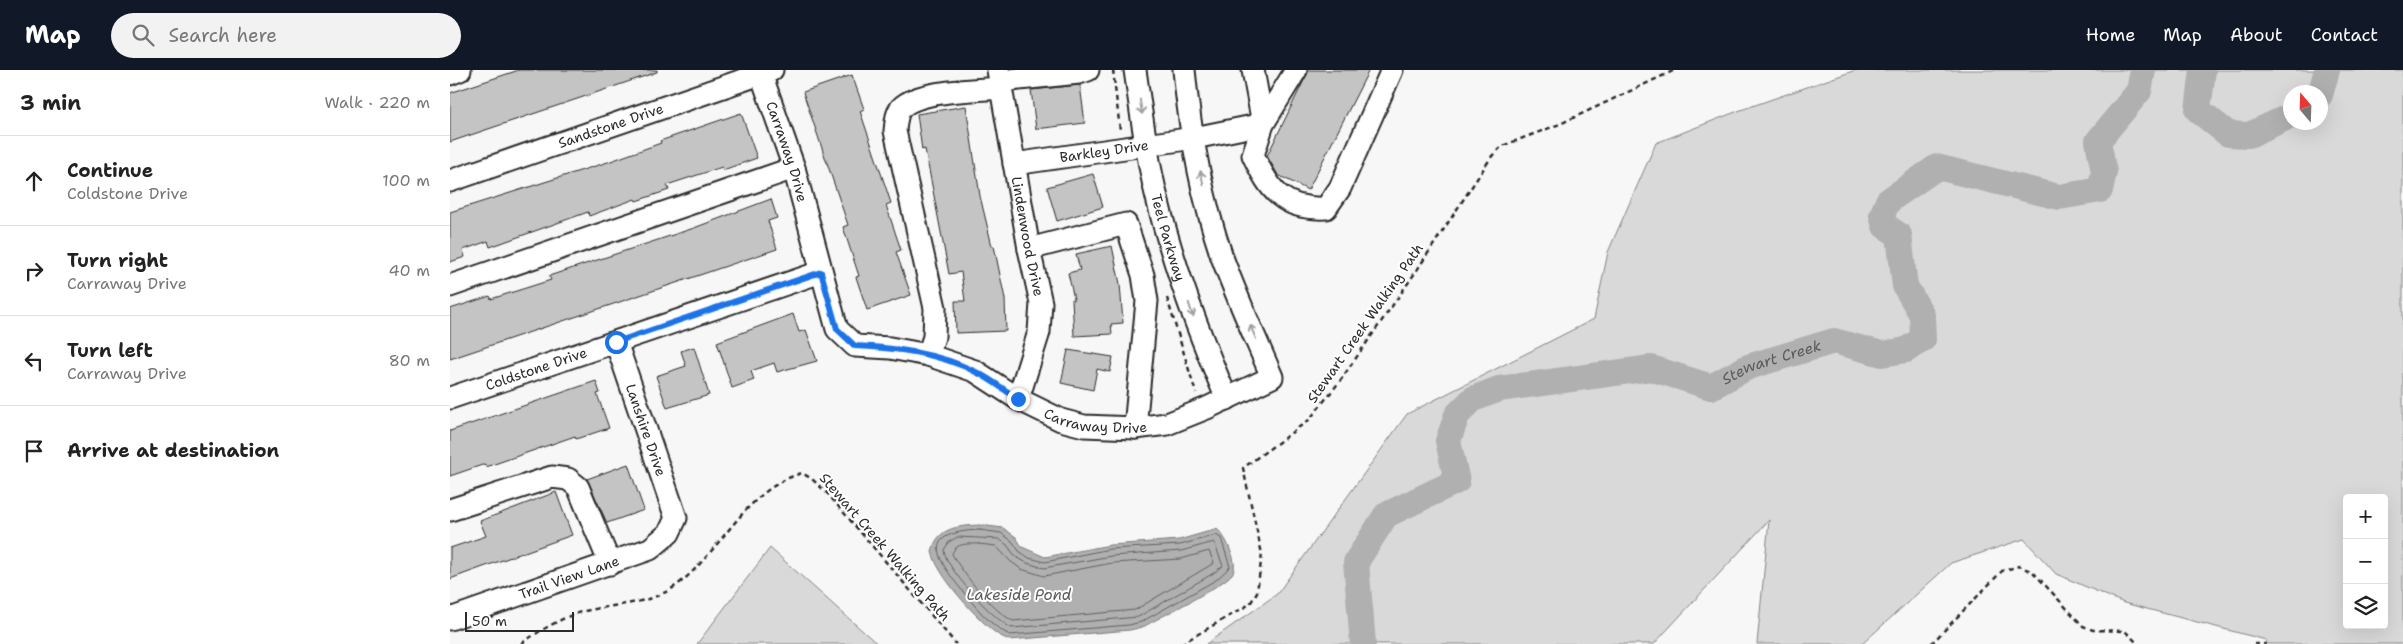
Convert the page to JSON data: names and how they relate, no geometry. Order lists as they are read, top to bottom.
{
  "streets": {
    "street": [
      "Sandstone Drive",
      "Barkley Drive",
      "Carraway Drive",
      "Lindenwood Drive",
      "Teel Parkway",
      "Coldstone Drive",
      "Lanshire Drive",
      "Trail View Lane"
    ],
    "path": ["Stewart Creek Walking Path"]
  },
  "crossings": [
    ["Sandstone Drive", "Carraway Drive"],
    ["Barkley Drive", "Carraway Drive"],
    ["Barkley Drive", "Lindenwood Drive"],
    ["Barkley Drive", "Teel Parkway"],
    ["Carraway Drive", "Lindenwood Drive"],
    ["Carraway Drive", "Teel Parkway"],
    ["Carraway Drive", "Coldstone Drive"],
    ["Coldstone Drive", "Lanshire Drive"],
    ["Lanshire Drive", "Trail View Lane"]
  ],
  "water": ["Stewart Creek", "Lakeside Pond"],
  "scale_bar": "50 m",
  "north": "top",
  "page": {
    "header": "Map",
    "search": "Search here",
    "nav": [
      "Home",
      "Map",
      "About",
      "Contact"
    ],
    "heading": ["3 min", "Walk · 220 m"],
    "list": [
      ["Continue", "Coldstone Drive", "100 m"],
      ["Turn right", "Carraway Drive", "40 m"],
      ["Turn left", "Carraway Drive", "80 m"],
      "Arrive at destination"
    ],
    "map_buttons": ["+", "−"],
    "scale": "50 m"
  }
}
